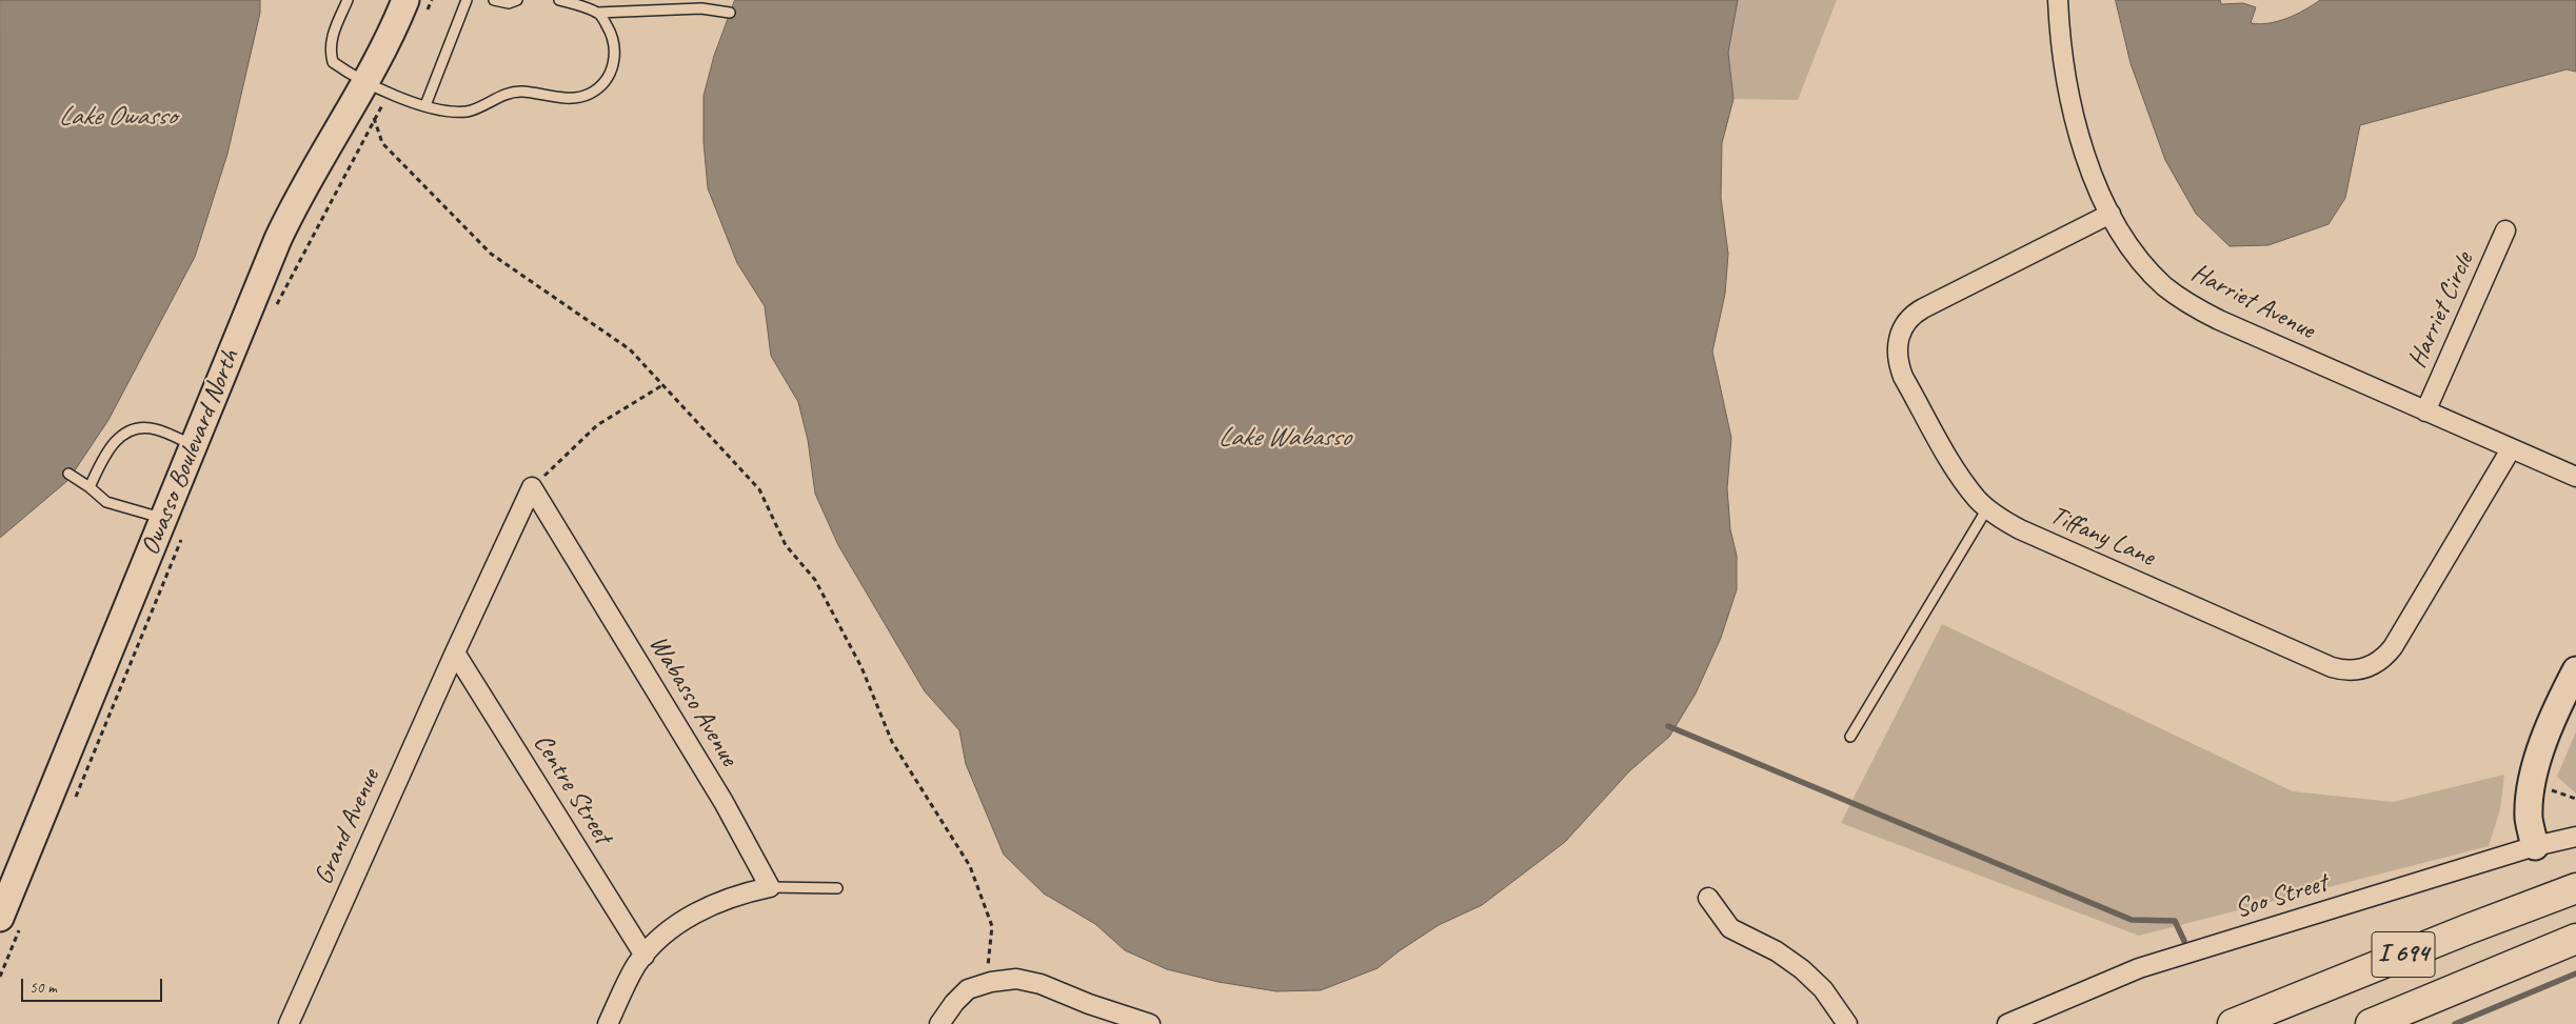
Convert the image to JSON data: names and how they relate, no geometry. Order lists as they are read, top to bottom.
{
  "streets": {
    "highway": ["I 694"],
    "street": [
      "Harriet Avenue",
      "Harriet Circle",
      "Owasso Boulevard North",
      "Tiffany Lane",
      "Wabasso Avenue",
      "Centre Street",
      "Grand Avenue",
      "Soo Street"
    ]
  },
  "crossings": [
    ["Harriet Avenue", "Harriet Circle"],
    ["Harriet Avenue", "Tiffany Lane"],
    ["Wabasso Avenue", "Grand Avenue"],
    ["Centre Street", "Grand Avenue"]
  ],
  "water": ["Lake Owasso", "Lake Wabasso"],
  "scale_bar": "50 m"
}
